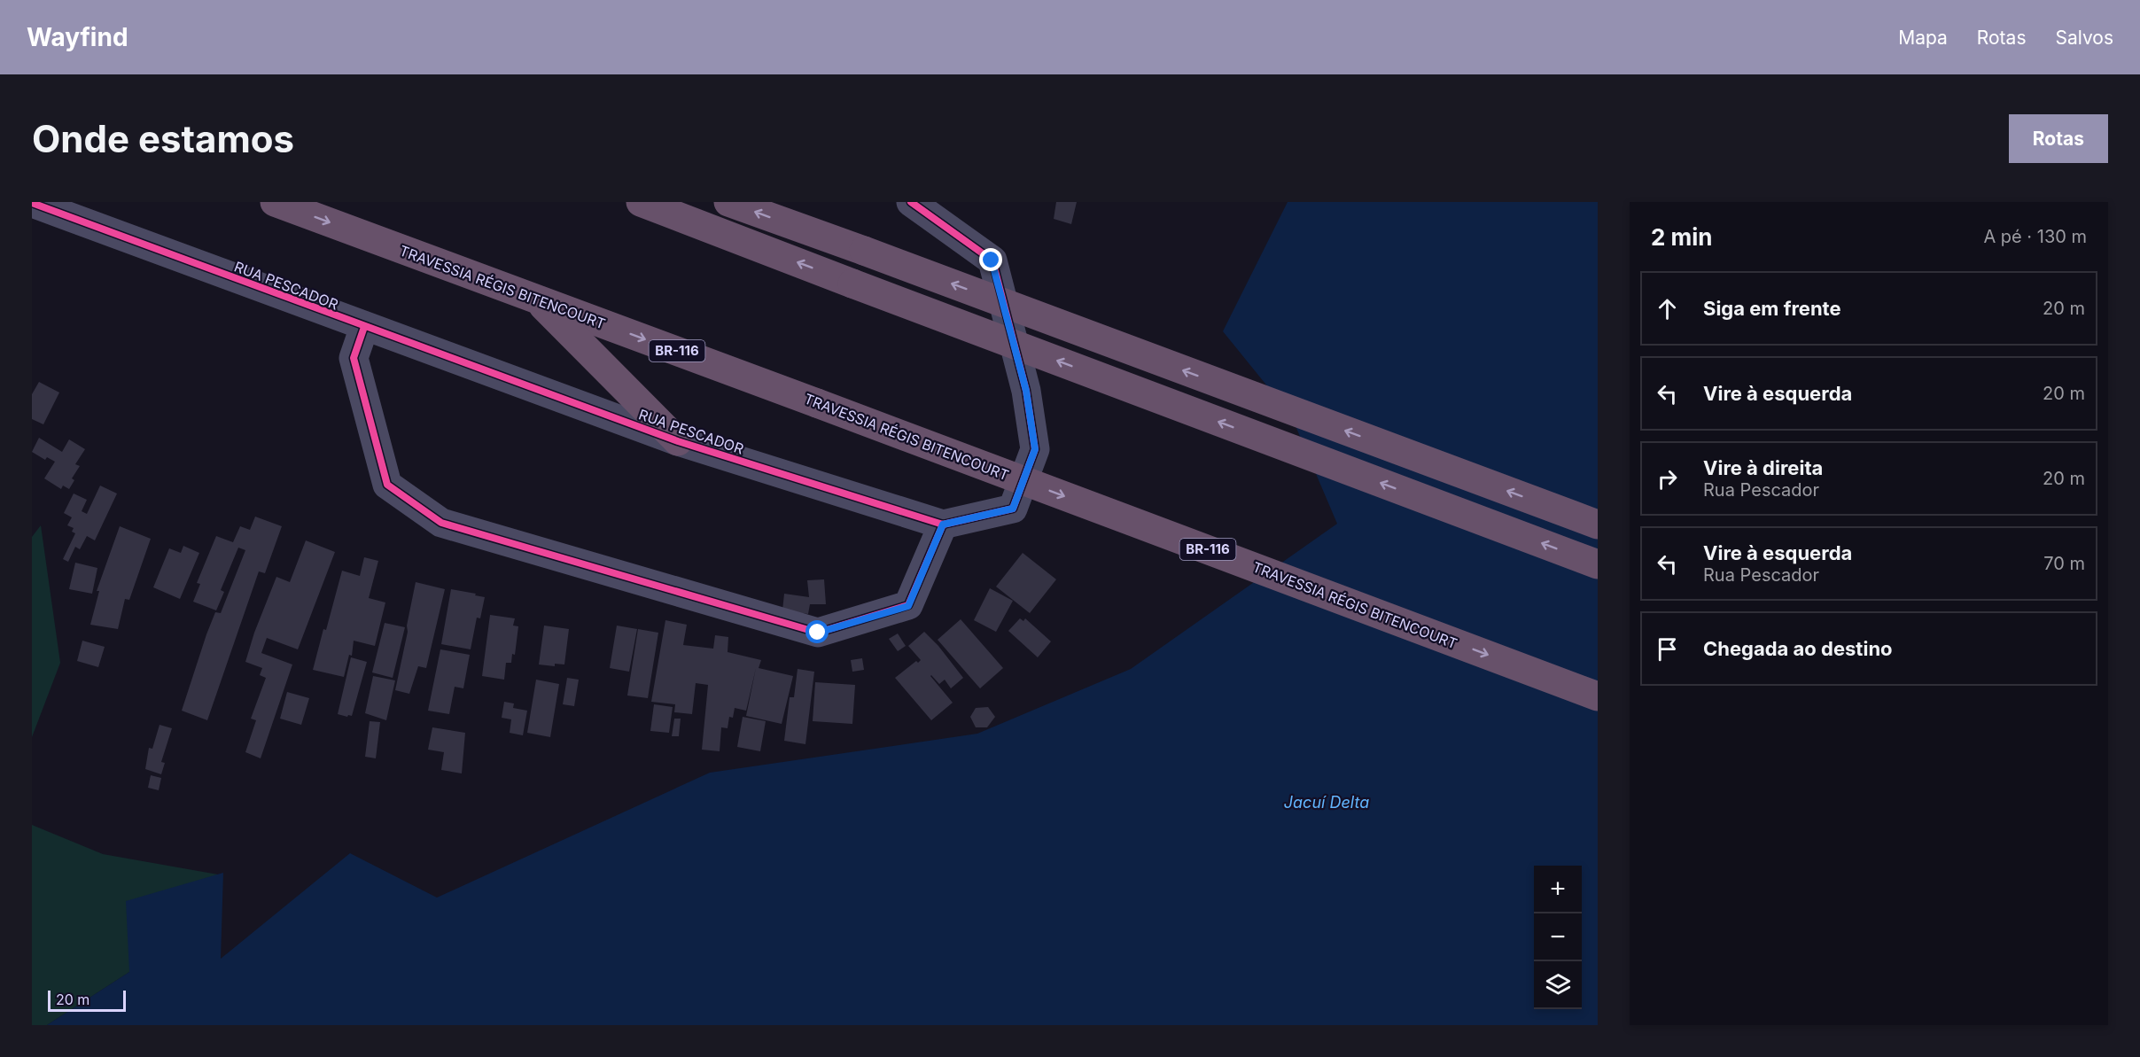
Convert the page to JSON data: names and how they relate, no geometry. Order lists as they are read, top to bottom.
{
  "streets": {
    "highway": ["TRAVESSIA RÉGIS BITENCOURT", "BR-116"],
    "street": ["RUA PESCADOR"]
  },
  "water": ["Jacuí Delta"],
  "scale_bar": "20 m",
  "page": {
    "header": "Wayfind",
    "nav": ["Mapa", "Rotas", "Salvos"],
    "buttons": "Rotas",
    "title": "Onde estamos",
    "heading": ["2 min", "A pé · 130 m"],
    "list": [
      ["Siga em frente", "20 m"],
      ["Vire à esquerda", "20 m"],
      ["Vire à direita", "Rua Pescador", "20 m"],
      ["Vire à esquerda", "Rua Pescador", "70 m"],
      "Chegada ao destino"
    ],
    "map_buttons": ["+", "−"],
    "scale": "20 m"
  }
}
